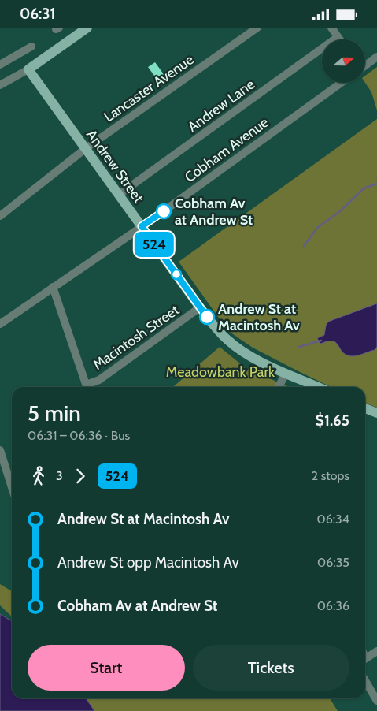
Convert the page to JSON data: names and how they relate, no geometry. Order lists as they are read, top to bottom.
{
  "streets": {
    "main road": ["Andrew Street"],
    "street": [
      "Lancaster Avenue",
      "Andrew Lane",
      "Cobham Avenue",
      "Macintosh Street"
    ]
  },
  "crossings": [
    ["Lancaster Avenue", "Andrew Street"],
    ["Andrew Lane", "Andrew Street"],
    ["Cobham Avenue", "Andrew Street"],
    ["Andrew Street", "Macintosh Street"]
  ],
  "parks": ["Meadowbank Park"],
  "places": ["Cobham Av at Andrew St", "Andrew St at Macintosh Av"],
  "lines": ["bus line 524"],
  "north": "right",
  "page": {
    "status": "06:31",
    "on_map": "524",
    "heading": ["5 min", "06:31 – 06:36 · Bus", "$1.65"],
    "legs": ["3", "524", "2 stops"],
    "list": [
      {
        "name": "Andrew St at Macintosh Av",
        "value": "06:34"
      },
      {
        "name": "Andrew St opp Macintosh Av",
        "value": "06:35"
      },
      {
        "name": "Cobham Av at Andrew St",
        "value": "06:36"
      }
    ],
    "buttons": ["Start", "Tickets"]
  }
}
